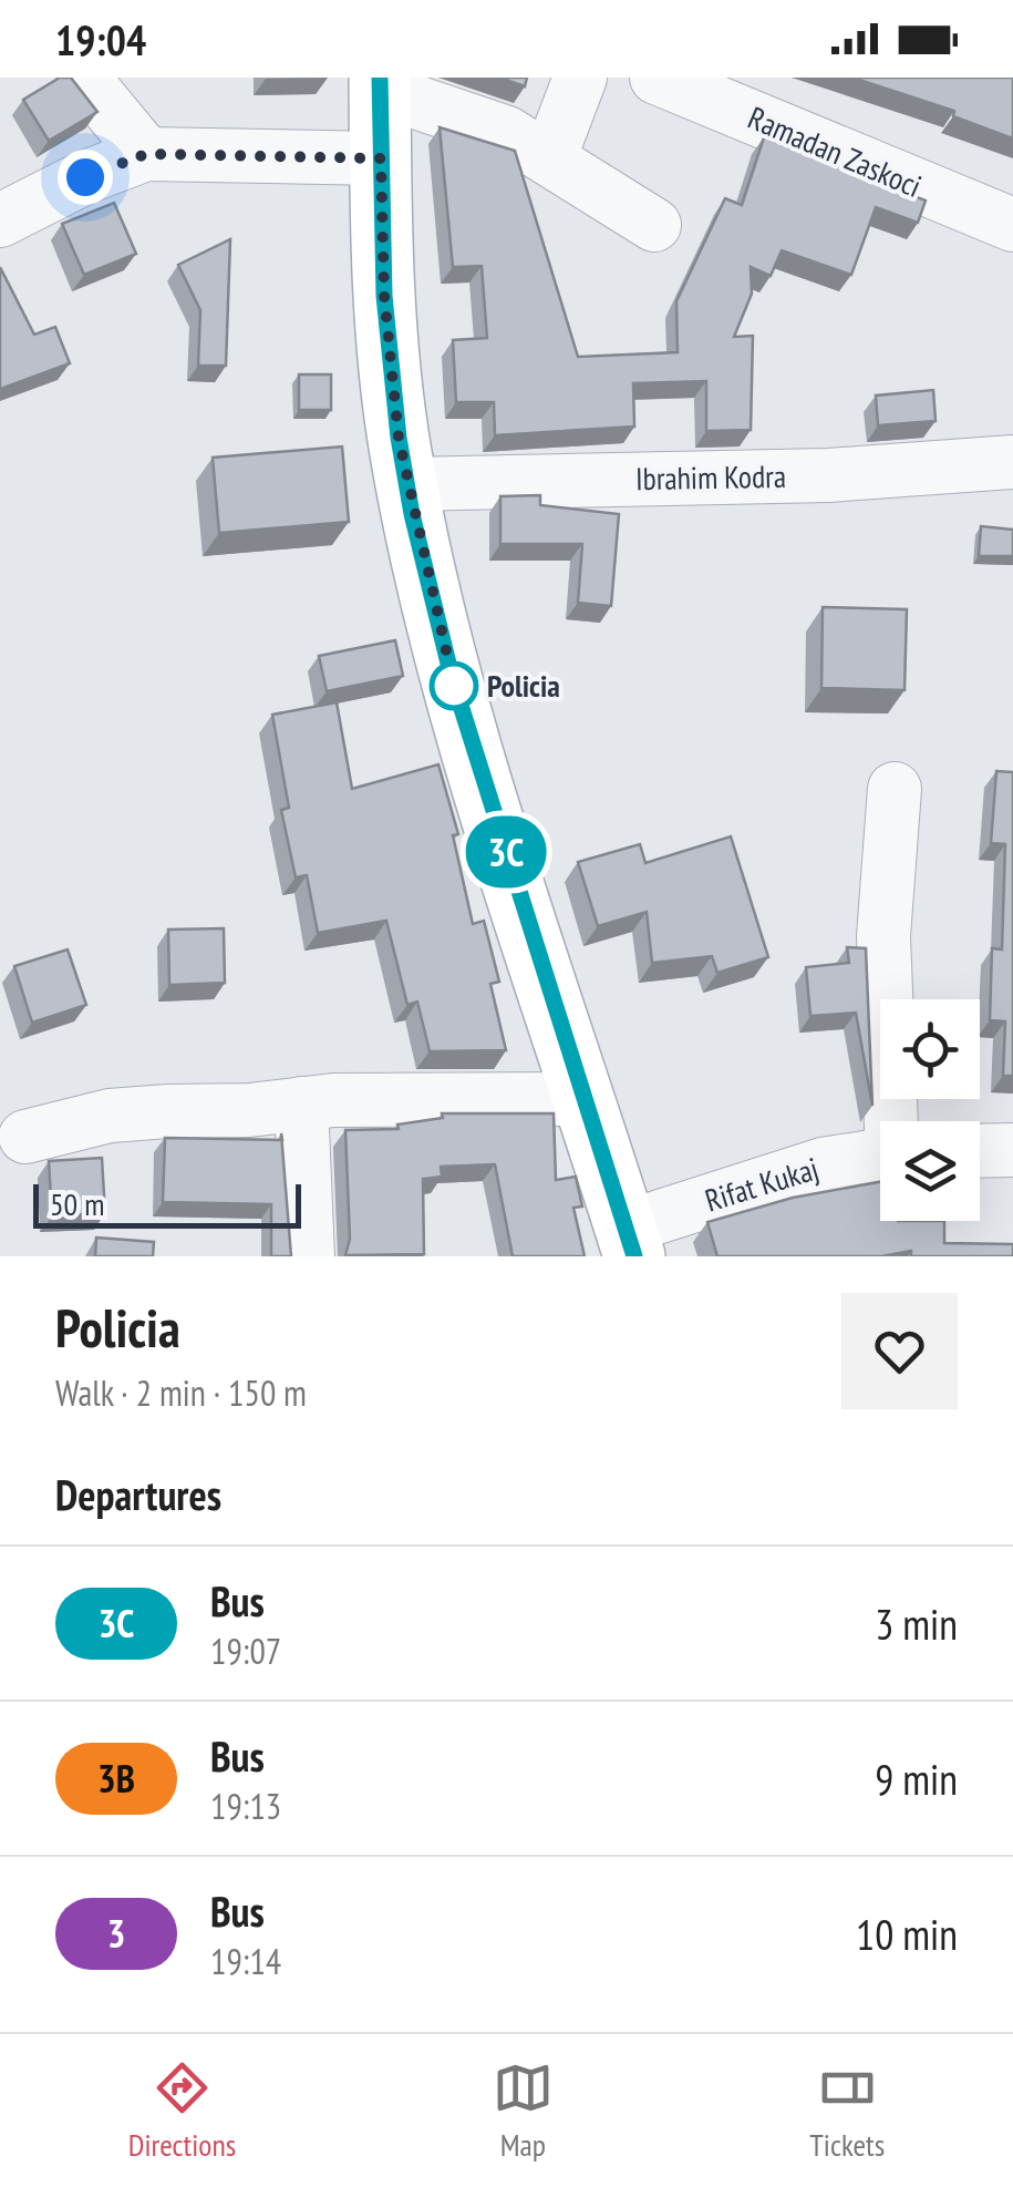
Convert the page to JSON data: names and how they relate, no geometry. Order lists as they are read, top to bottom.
{
  "streets": {
    "street": ["Ramadan Zaskoci", "Ibrahim Kodra", "Rifat Kukaj"]
  },
  "places": ["Policia"],
  "lines": ["bus line 3C"],
  "scale_bar": "50 m",
  "page": {
    "status": "19:04",
    "on_map": "3C",
    "scale": "50 m",
    "heading": [
      ["Policia", "Walk · 2 min · 150 m"],
      "Departures"
    ],
    "list": [
      {
        "mark": "3C",
        "name": "Bus",
        "note": "19:07",
        "value": "3 min"
      },
      {
        "mark": "3B",
        "name": "Bus",
        "note": "19:13",
        "value": "9 min"
      },
      {
        "mark": "3",
        "name": "Bus",
        "note": "19:14",
        "value": "10 min"
      }
    ],
    "tabs": ["Directions", "Map", "Tickets"]
  }
}
